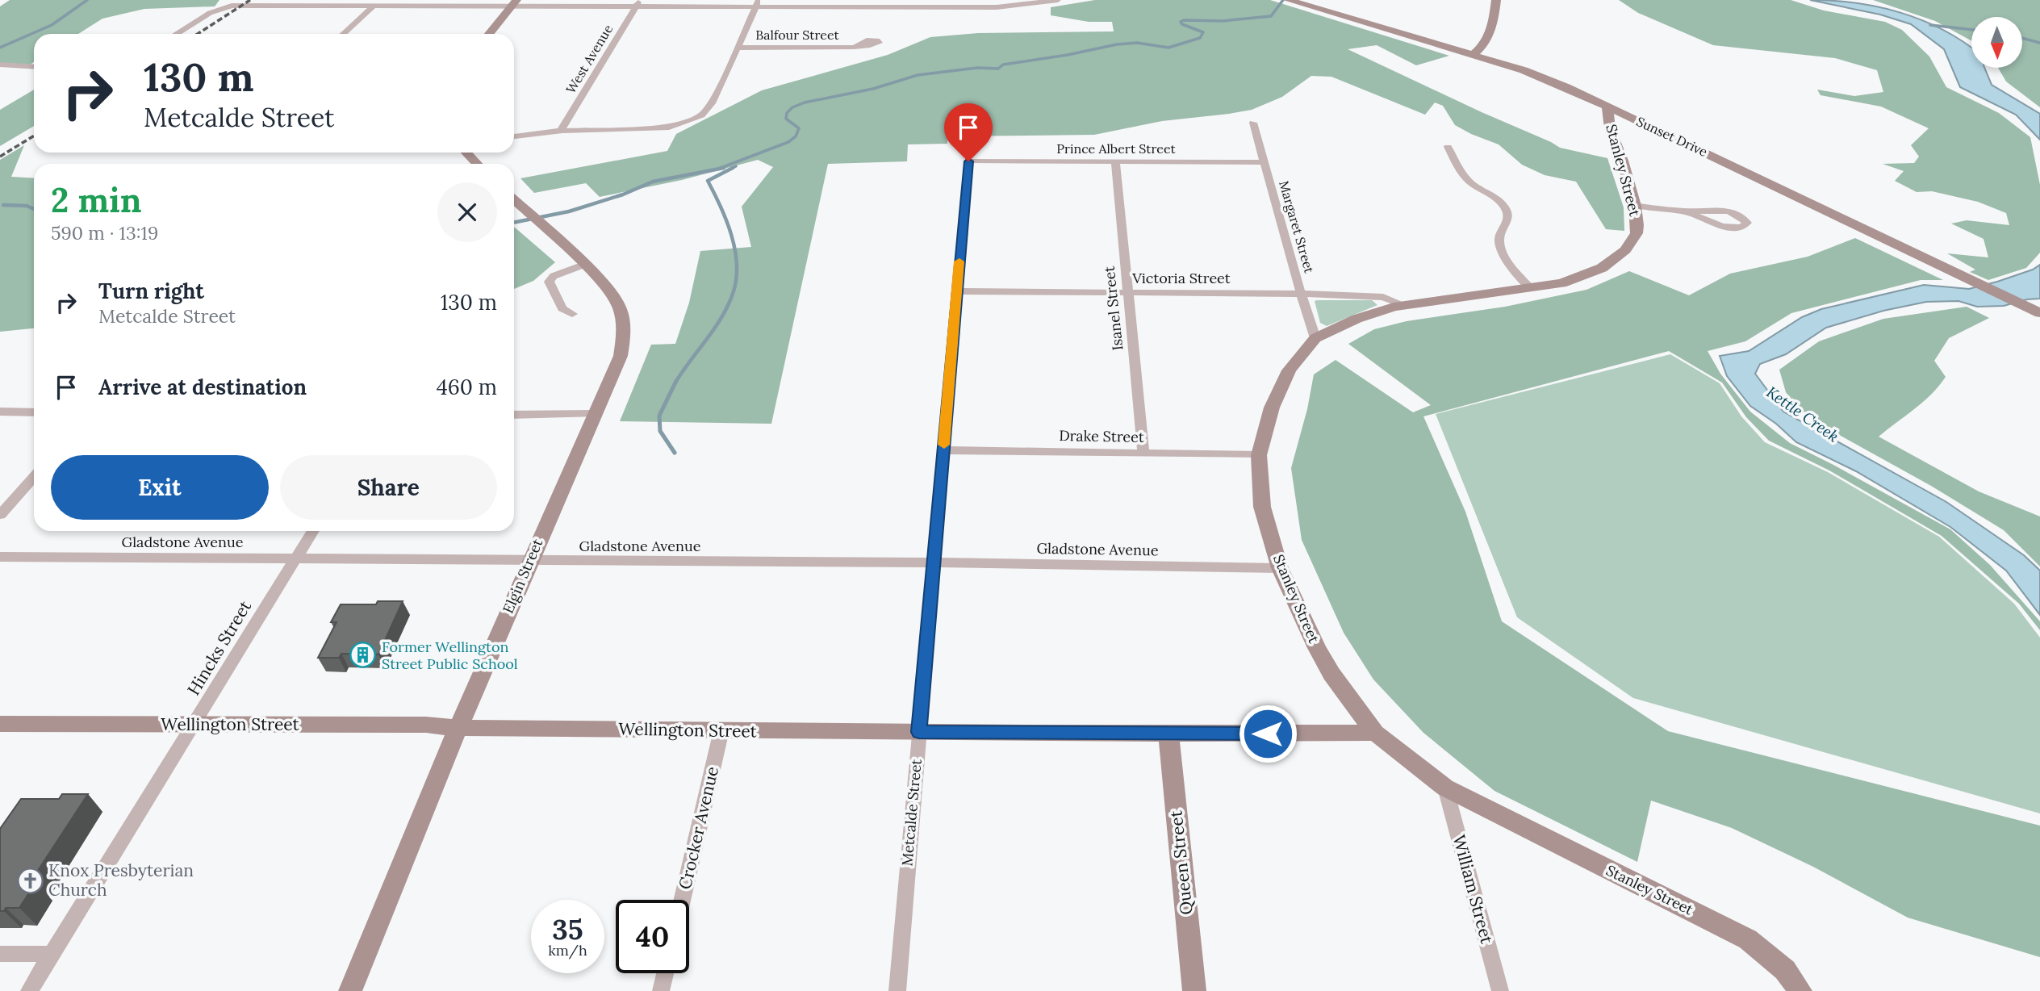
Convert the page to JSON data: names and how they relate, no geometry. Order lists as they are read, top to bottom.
{
  "streets": {
    "street": [
      "Balfour Street",
      "West Avenue",
      "Sunset Drive",
      "Prince Albert Street",
      "Stanley Street",
      "Margaret Street",
      "Victoria Street",
      "Isanel Street",
      "Drake Street",
      "Gladstone Avenue",
      "Elgin Street",
      "Hincks Street",
      "Wellington Street",
      "Metcalde Street",
      "Crocker Avenue",
      "Queen Street",
      "William Street"
    ]
  },
  "crossings": [
    ["Sunset Drive", "Stanley Street"],
    ["Prince Albert Street", "Margaret Street"],
    ["Prince Albert Street", "Isanel Street"],
    ["Prince Albert Street", "Metcalde Street"],
    ["Stanley Street", "Margaret Street"],
    ["Stanley Street", "Victoria Street"],
    ["Stanley Street", "Drake Street"],
    ["Stanley Street", "Gladstone Avenue"],
    ["Stanley Street", "Wellington Street"],
    ["Stanley Street", "William Street"],
    ["Margaret Street", "Victoria Street"],
    ["Victoria Street", "Isanel Street"],
    ["Victoria Street", "Metcalde Street"],
    ["Isanel Street", "Drake Street"],
    ["Drake Street", "Metcalde Street"],
    ["Gladstone Avenue", "Elgin Street"],
    ["Gladstone Avenue", "Hincks Street"],
    ["Gladstone Avenue", "Metcalde Street"],
    ["Elgin Street", "Wellington Street"],
    ["Hincks Street", "Wellington Street"],
    ["Wellington Street", "Metcalde Street"],
    ["Wellington Street", "Crocker Avenue"],
    ["Wellington Street", "Queen Street"]
  ],
  "water": ["Kettle Creek"],
  "places": {
    "building": ["Former Wellington Street Public School"],
    "church": ["Knox Presbyterian Church"]
  },
  "north": "bottom",
  "page": {
    "turn": ["130 m", "Metcalde Street"],
    "heading": ["2 min", "590 m · 13:19"],
    "list": [
      {
        "name": "Turn right",
        "note": "Metcalde Street",
        "value": "130 m"
      },
      {
        "name": "Arrive at destination",
        "value": "460 m"
      }
    ],
    "buttons": ["Exit", "Share"],
    "speed": "35 km/h",
    "limit": "40"
  }
}
